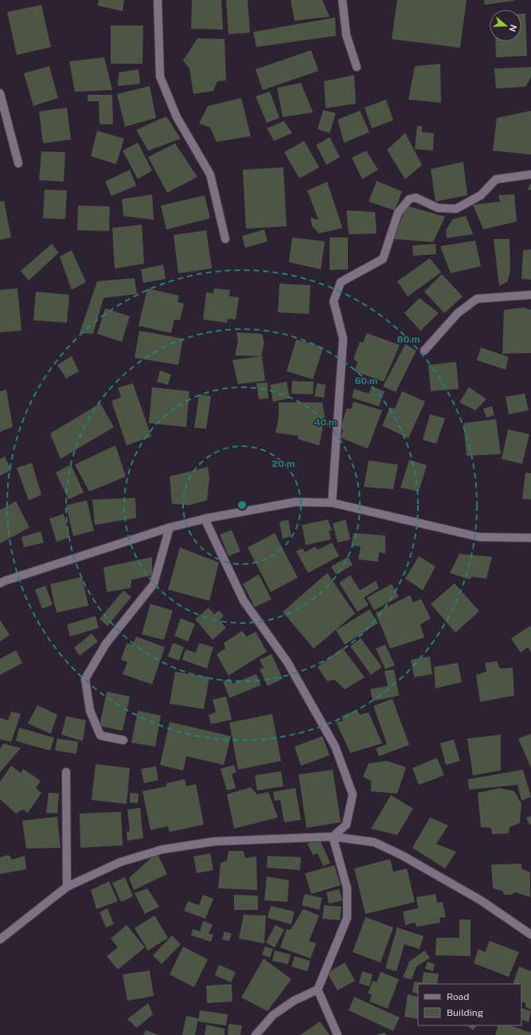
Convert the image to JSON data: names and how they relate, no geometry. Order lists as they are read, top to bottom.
{
  "legend": ["Road", "Building"],
  "north": "right",
  "rings": [
    "80 m",
    "60 m",
    "40 m",
    "20 m"
  ]
}
